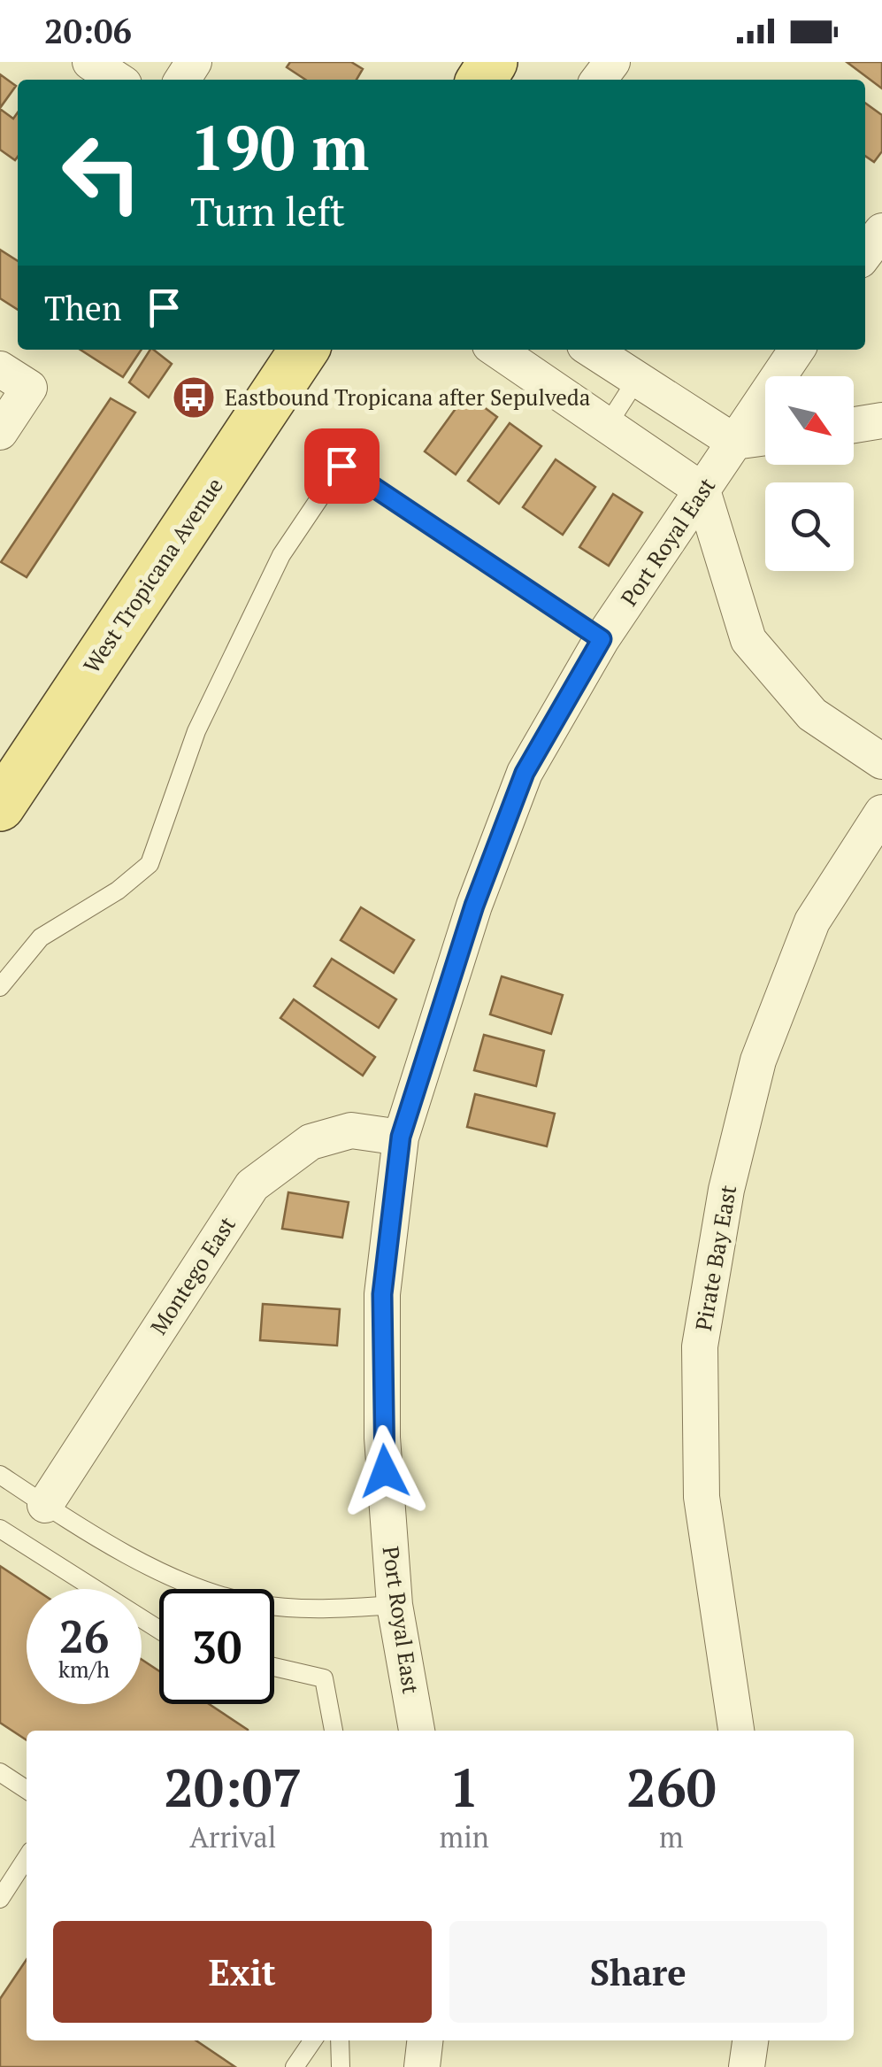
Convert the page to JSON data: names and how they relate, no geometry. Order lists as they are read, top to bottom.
{
  "streets": {
    "main road": ["West Tropicana Avenue"],
    "street": ["Port Royal East", "Pirate Bay East", "Montego East"]
  },
  "crossings": [
    ["Port Royal East", "Montego East"]
  ],
  "places": {
    "bus stop": ["Eastbound Tropicana after Sepulveda"]
  },
  "north": "bottom right",
  "page": {
    "status": "20:06",
    "turn": ["190 m", "Turn left"],
    "then": "Then",
    "speed": "26 km/h",
    "limit": "30",
    "eta": [
      "20:07",
      "Arrival",
      "1",
      "min",
      "260",
      "m"
    ],
    "buttons": ["Exit", "Share"]
  }
}
